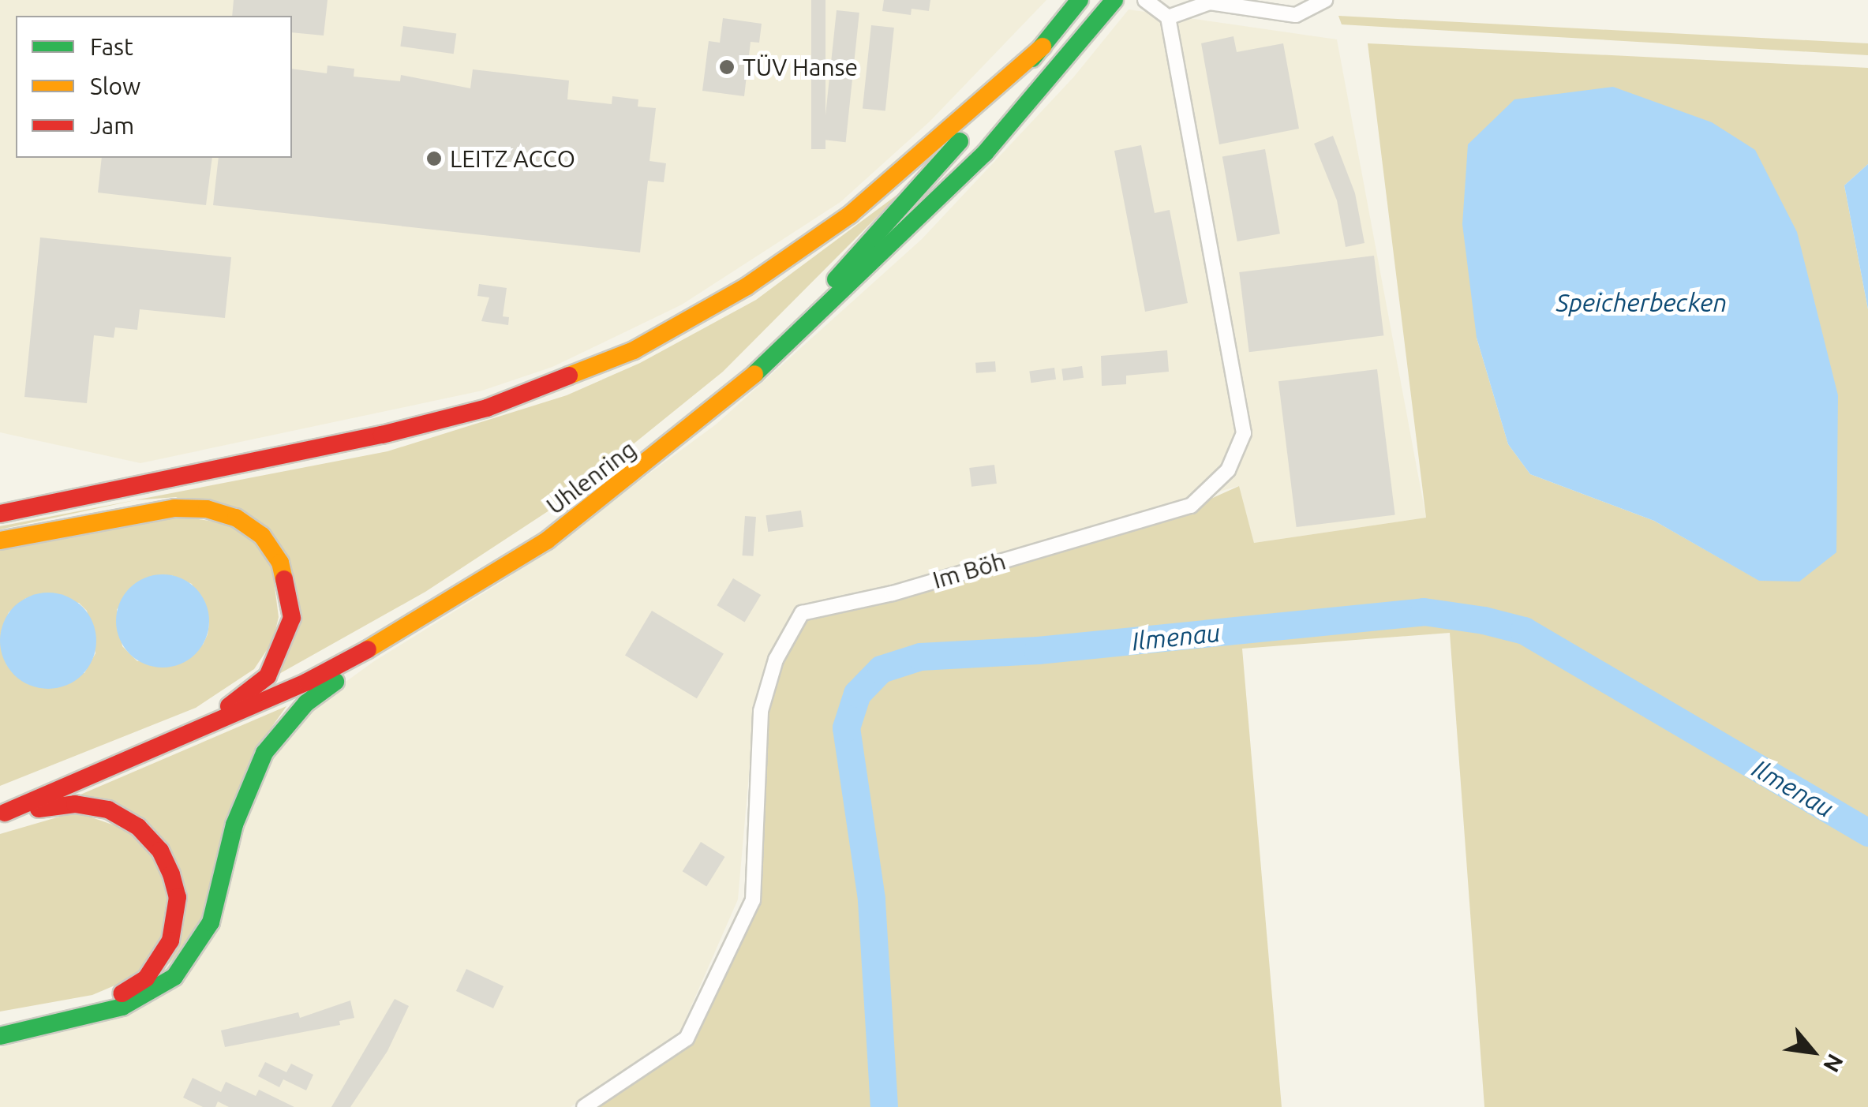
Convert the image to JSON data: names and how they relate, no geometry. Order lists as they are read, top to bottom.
{
  "streets": {
    "highway": ["Uhlenring"],
    "street": ["Im Böh"]
  },
  "water": ["Speicherbecken", "Ilmenau"],
  "places": ["TÜV Hanse", "LEITZ ACCO"],
  "legend": ["Fast", "Slow", "Jam"],
  "north": "bottom right"
}
